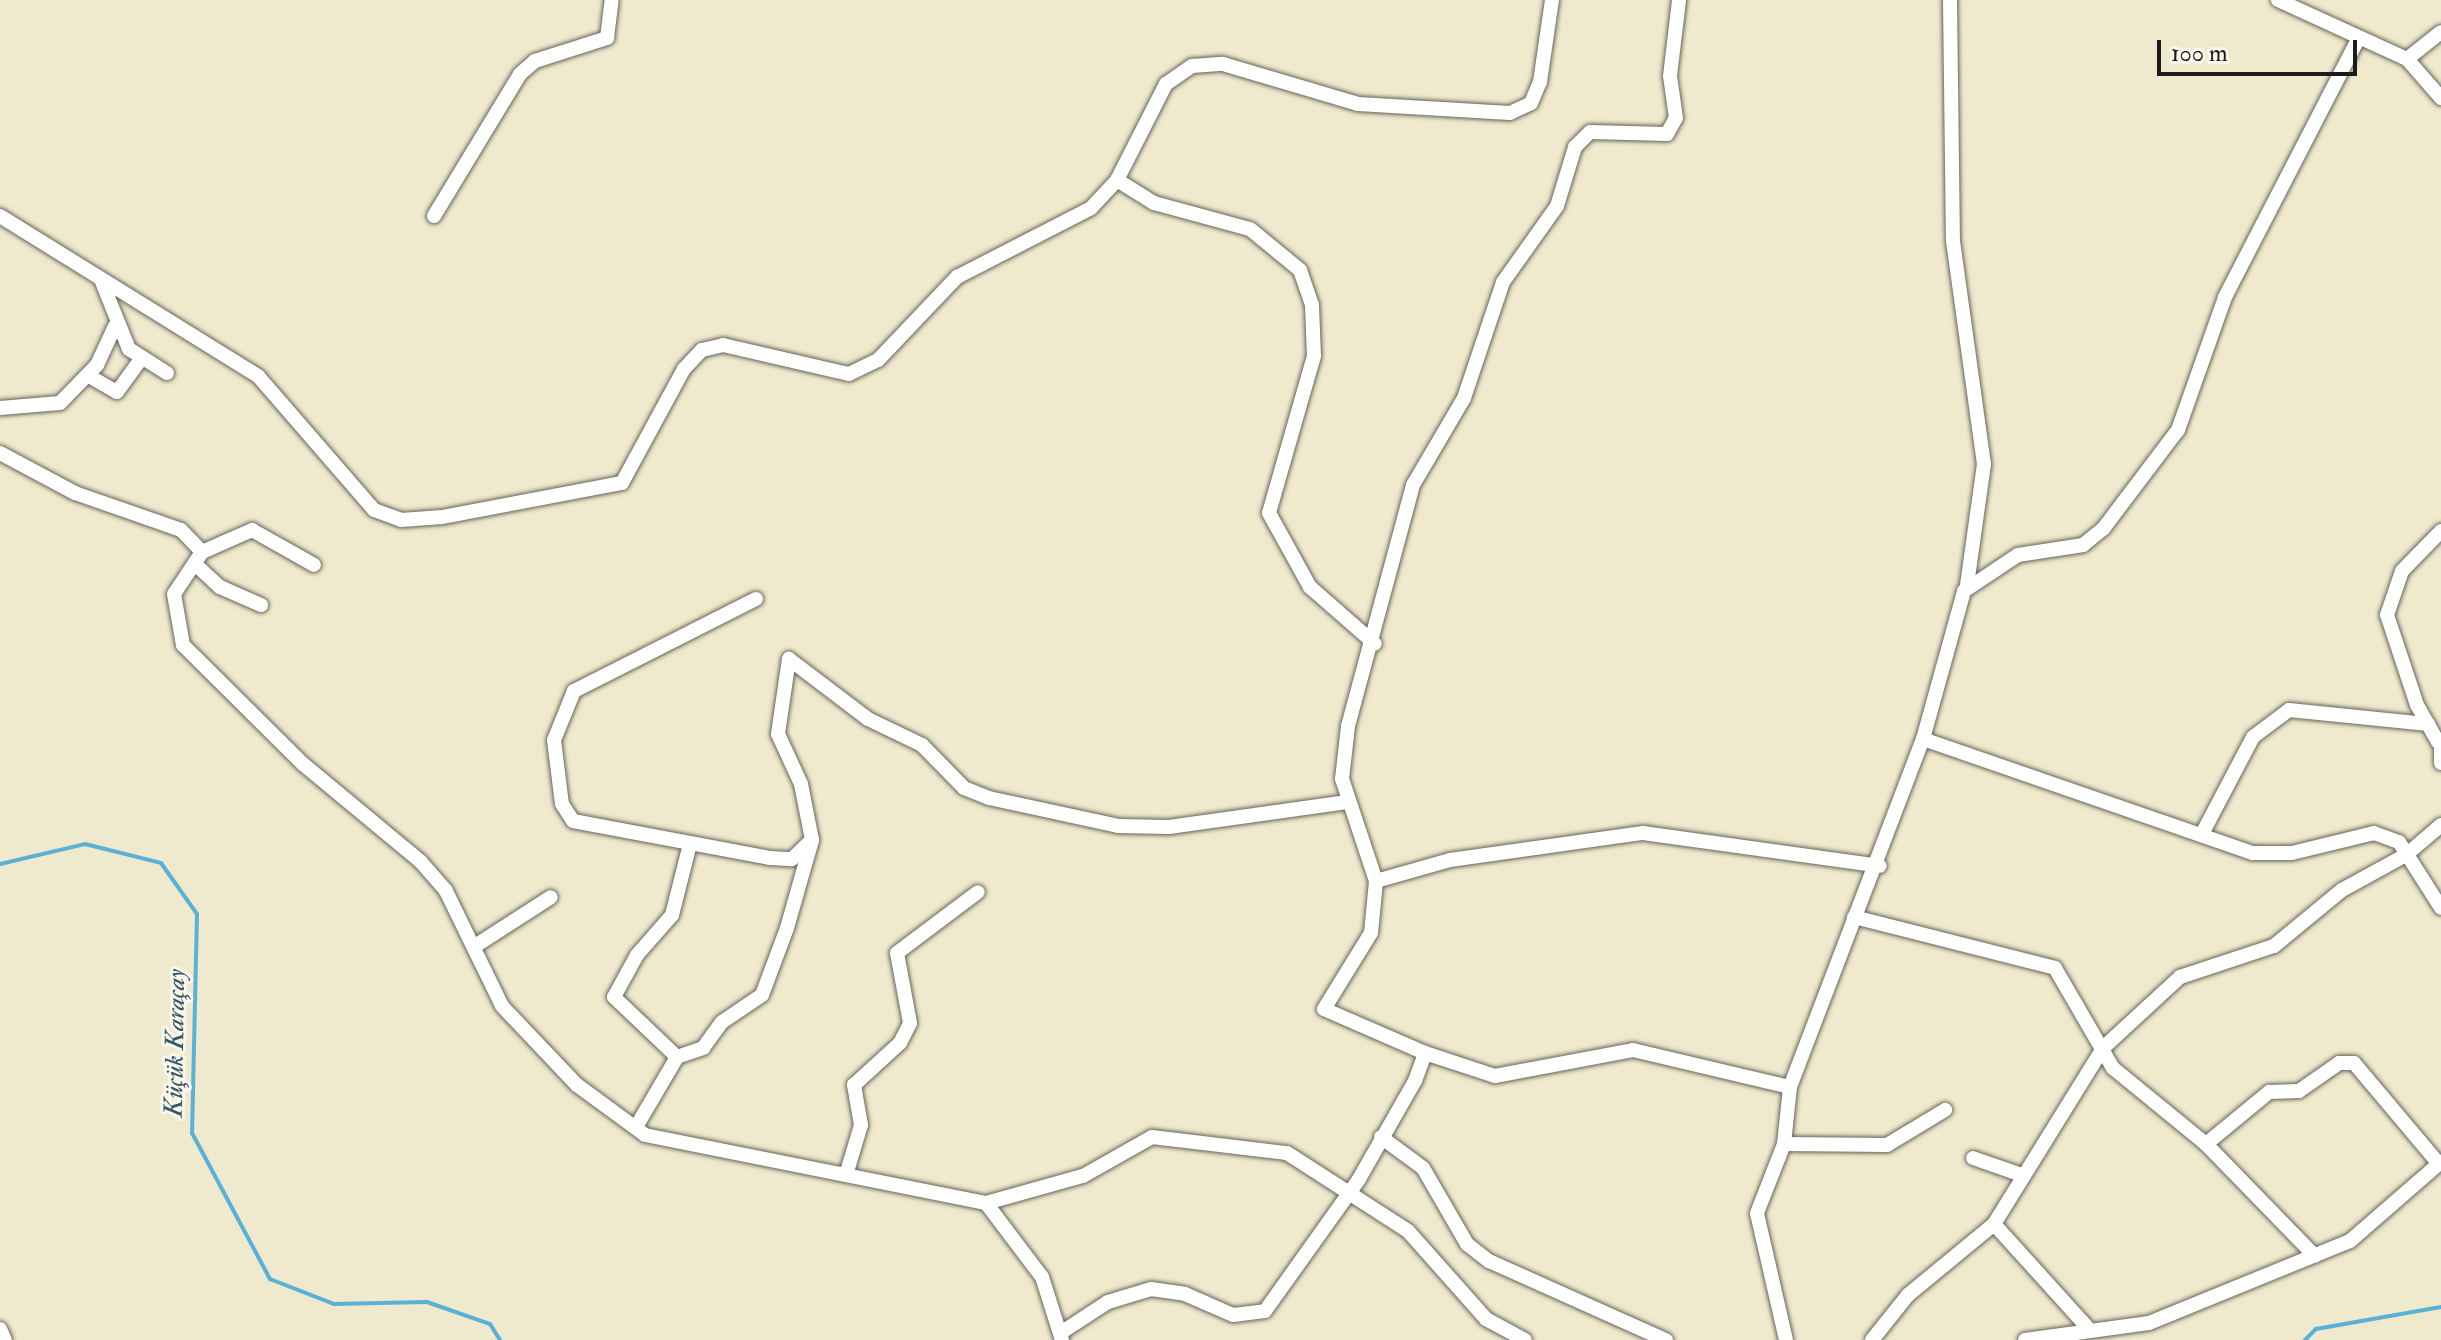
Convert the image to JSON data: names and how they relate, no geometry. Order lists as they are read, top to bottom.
{
  "water": ["Küçük Karaçay"],
  "scale_bar": "100 m"
}
